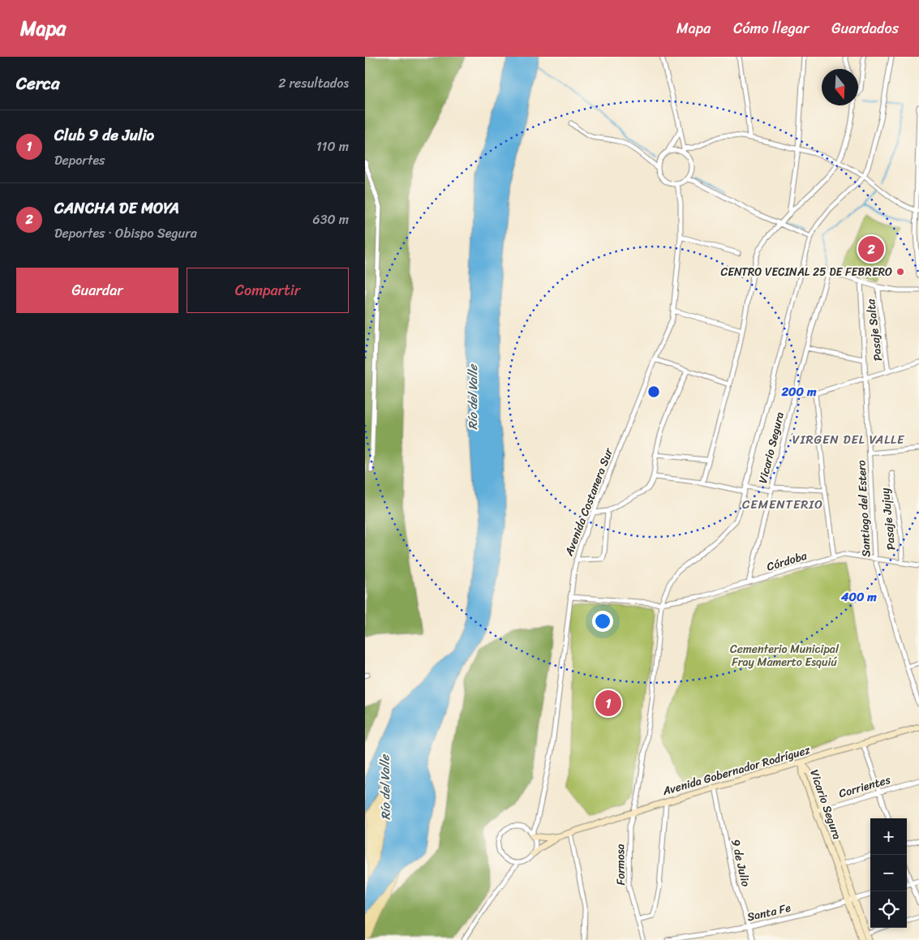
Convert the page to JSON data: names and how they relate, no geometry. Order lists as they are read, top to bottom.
{
  "streets": {
    "street": [
      "Pasaje Salta",
      "Vicario Segura",
      "Avenida Costanera Sur",
      "Santiago del Estero",
      "Pasaje Jujuy",
      "Córdoba",
      "Avenida Gobernador Rodríguez",
      "Corrientes",
      "9 de Julio",
      "Formosa",
      "Santa Fe"
    ]
  },
  "crossings": [
    ["Vicario Segura", "Santiago del Estero"],
    ["Vicario Segura", "Córdoba"],
    ["Vicario Segura", "Avenida Gobernador Rodríguez"],
    ["Vicario Segura", "Corrientes"],
    ["Vicario Segura", "Santa Fe"],
    ["Avenida Costanera Sur", "Córdoba"],
    ["Avenida Costanera Sur", "Avenida Gobernador Rodríguez"],
    ["Santiago del Estero", "Córdoba"],
    ["Pasaje Jujuy", "Córdoba"],
    ["Córdoba", "Formosa"],
    ["Avenida Gobernador Rodríguez", "9 de Julio"],
    ["Avenida Gobernador Rodríguez", "Formosa"],
    ["9 de Julio", "Santa Fe"]
  ],
  "districts": ["VIRGEN DEL VALLE", "CEMENTERIO"],
  "water": ["Río del Valle"],
  "parks": ["Cementerio Municipal Fray Mamerto Esquiú"],
  "places": ["CENTRO VECINAL 25 DE FEBRERO"],
  "north": "bottom",
  "page": {
    "header": "Mapa",
    "nav": ["Mapa", "Cómo llegar", "Guardados"],
    "heading": ["Cerca", "2 resultados"],
    "list": [
      {
        "mark": "1",
        "name": "Club 9 de Julio",
        "note": "Deportes",
        "value": "110 m"
      },
      {
        "mark": "2",
        "name": "CANCHA DE MOYA",
        "note": "Deportes · Obispo Segura",
        "value": "630 m"
      }
    ],
    "pins": ["2", "1"],
    "buttons": ["Guardar", "Compartir"],
    "map_buttons": ["+", "−"]
  },
  "rings": ["200 m", "400 m"]
}
